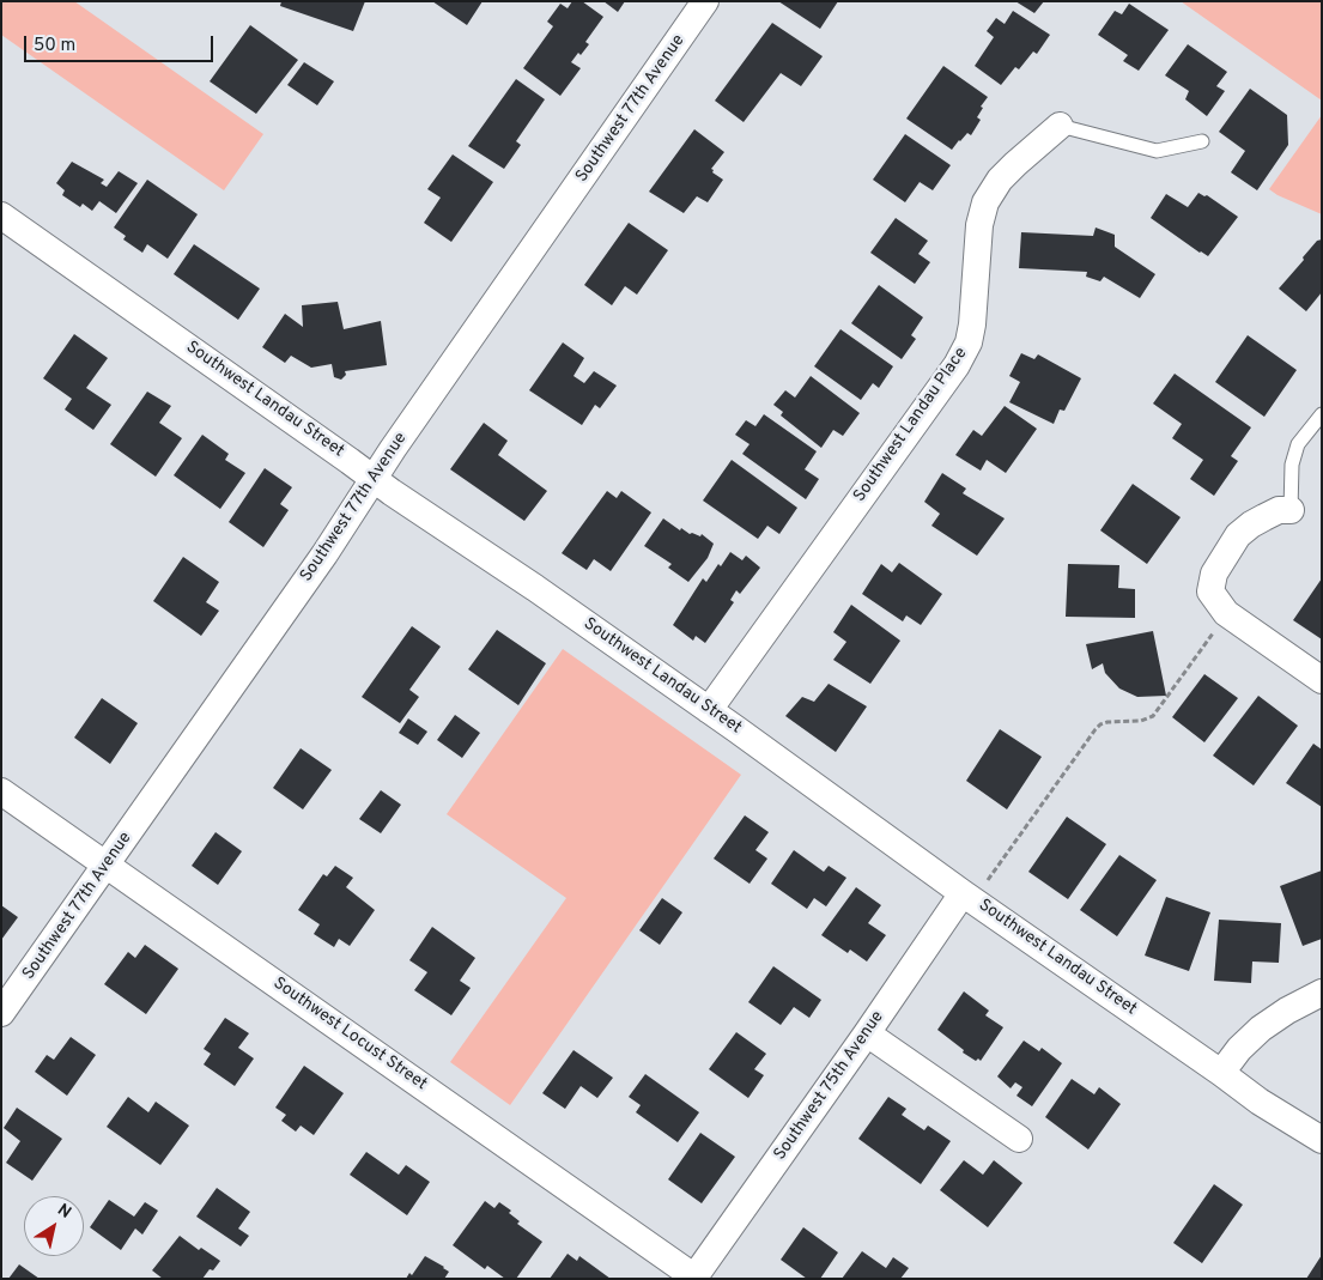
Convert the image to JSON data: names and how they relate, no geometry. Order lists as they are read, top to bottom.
{
  "streets": {
    "street": [
      "Southwest 77th Avenue",
      "Southwest Landau Street",
      "Southwest Landau Place",
      "Southwest Locust Street",
      "Southwest 75th Avenue"
    ]
  },
  "crossings": [
    ["Southwest 77th Avenue", "Southwest Landau Street"],
    ["Southwest 77th Avenue", "Southwest Locust Street"],
    ["Southwest Landau Street", "Southwest Landau Place"],
    ["Southwest Landau Street", "Southwest 75th Avenue"],
    ["Southwest Locust Street", "Southwest 75th Avenue"]
  ],
  "scale_bar": "50 m",
  "north": "top right"
}
